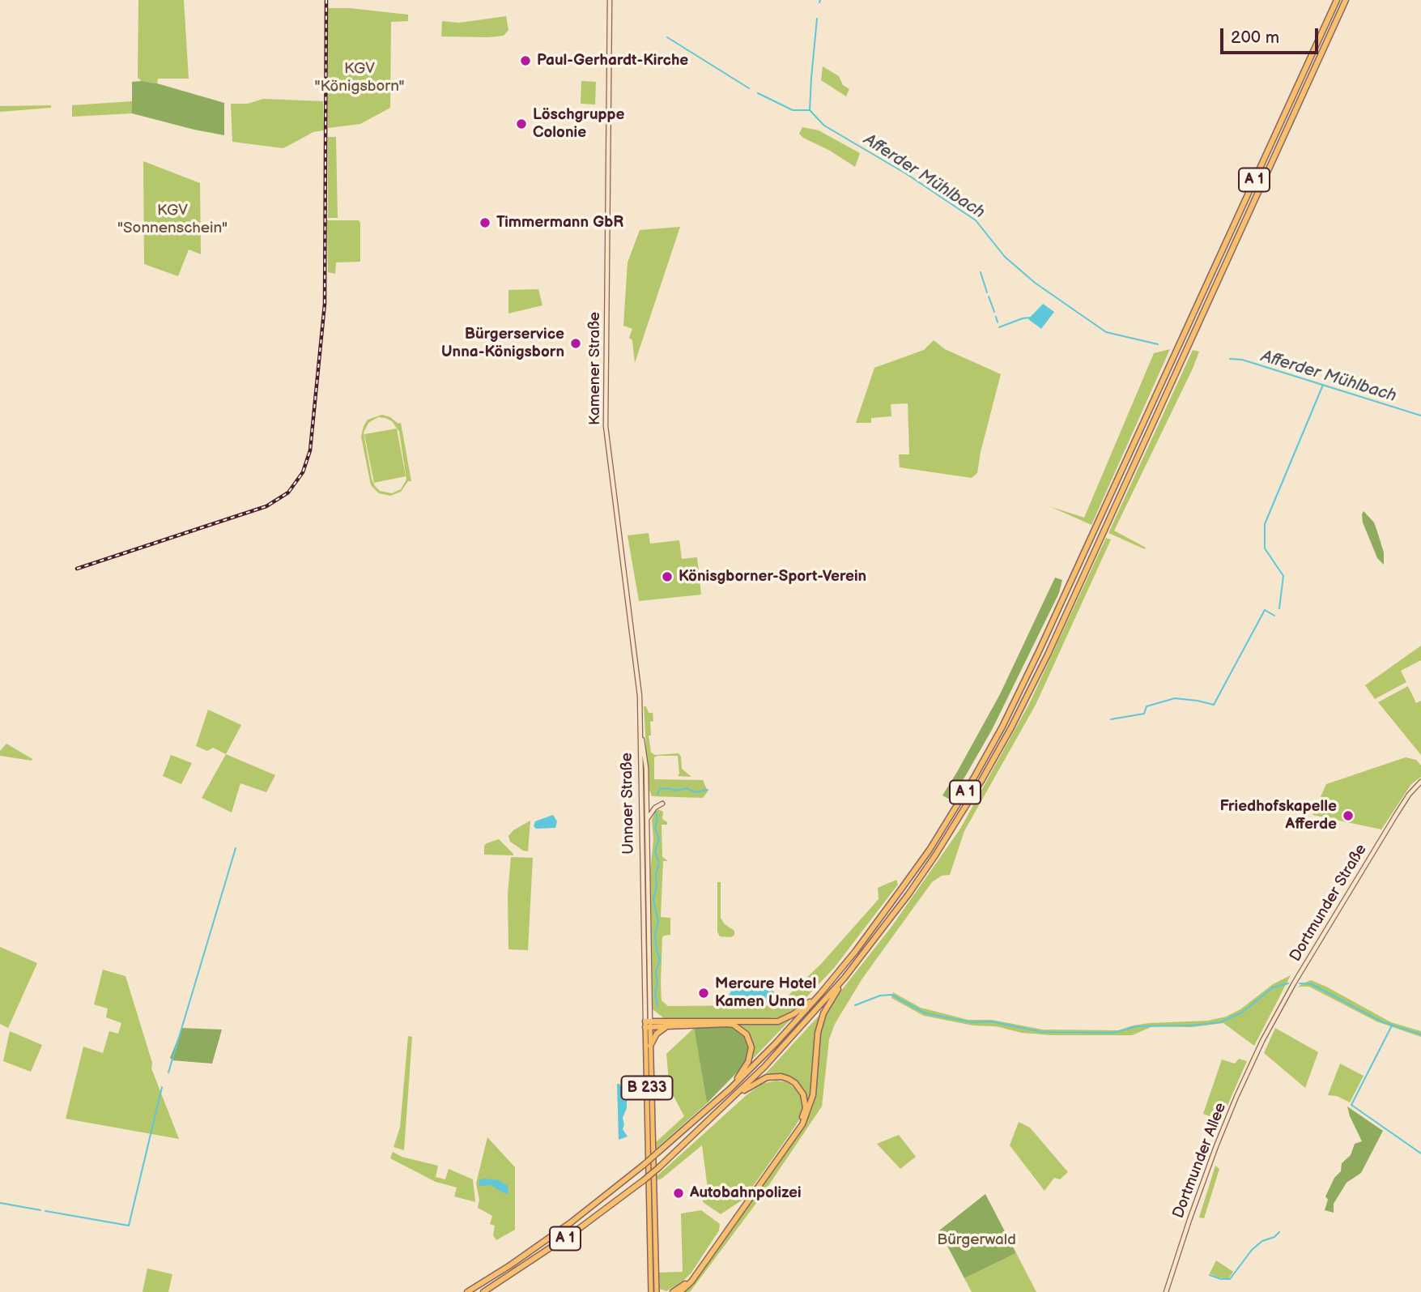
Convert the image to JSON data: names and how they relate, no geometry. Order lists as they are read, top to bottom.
{
  "streets": {
    "highway": ["A 1"],
    "main road": [
      "Kamener Straße",
      "Unnaer Straße",
      "Dortmunder Straße",
      "B 233",
      "Dortmunder Allee"
    ]
  },
  "crossings": [
    ["Kamener Straße", "Unnaer Straße"],
    ["Dortmunder Straße", "Dortmunder Allee"]
  ],
  "water": ["Afferder Mühlbach"],
  "parks": ["KGV \"Königsborn\"", "KGV \"Sonnenschein\"", "Bürgerwald"],
  "places": [
    "Paul-Gerhardt-Kirche",
    "Löschgruppe Colonie",
    "Timmermann GbR",
    "Bürgerservice Unna-Königsborn",
    "Könisgborner-Sport-Verein",
    "Friedhofskapelle Afferde",
    "Mercure Hotel Kamen Unna",
    "Autobahnpolizei"
  ],
  "scale_bar": "200 m"
}
